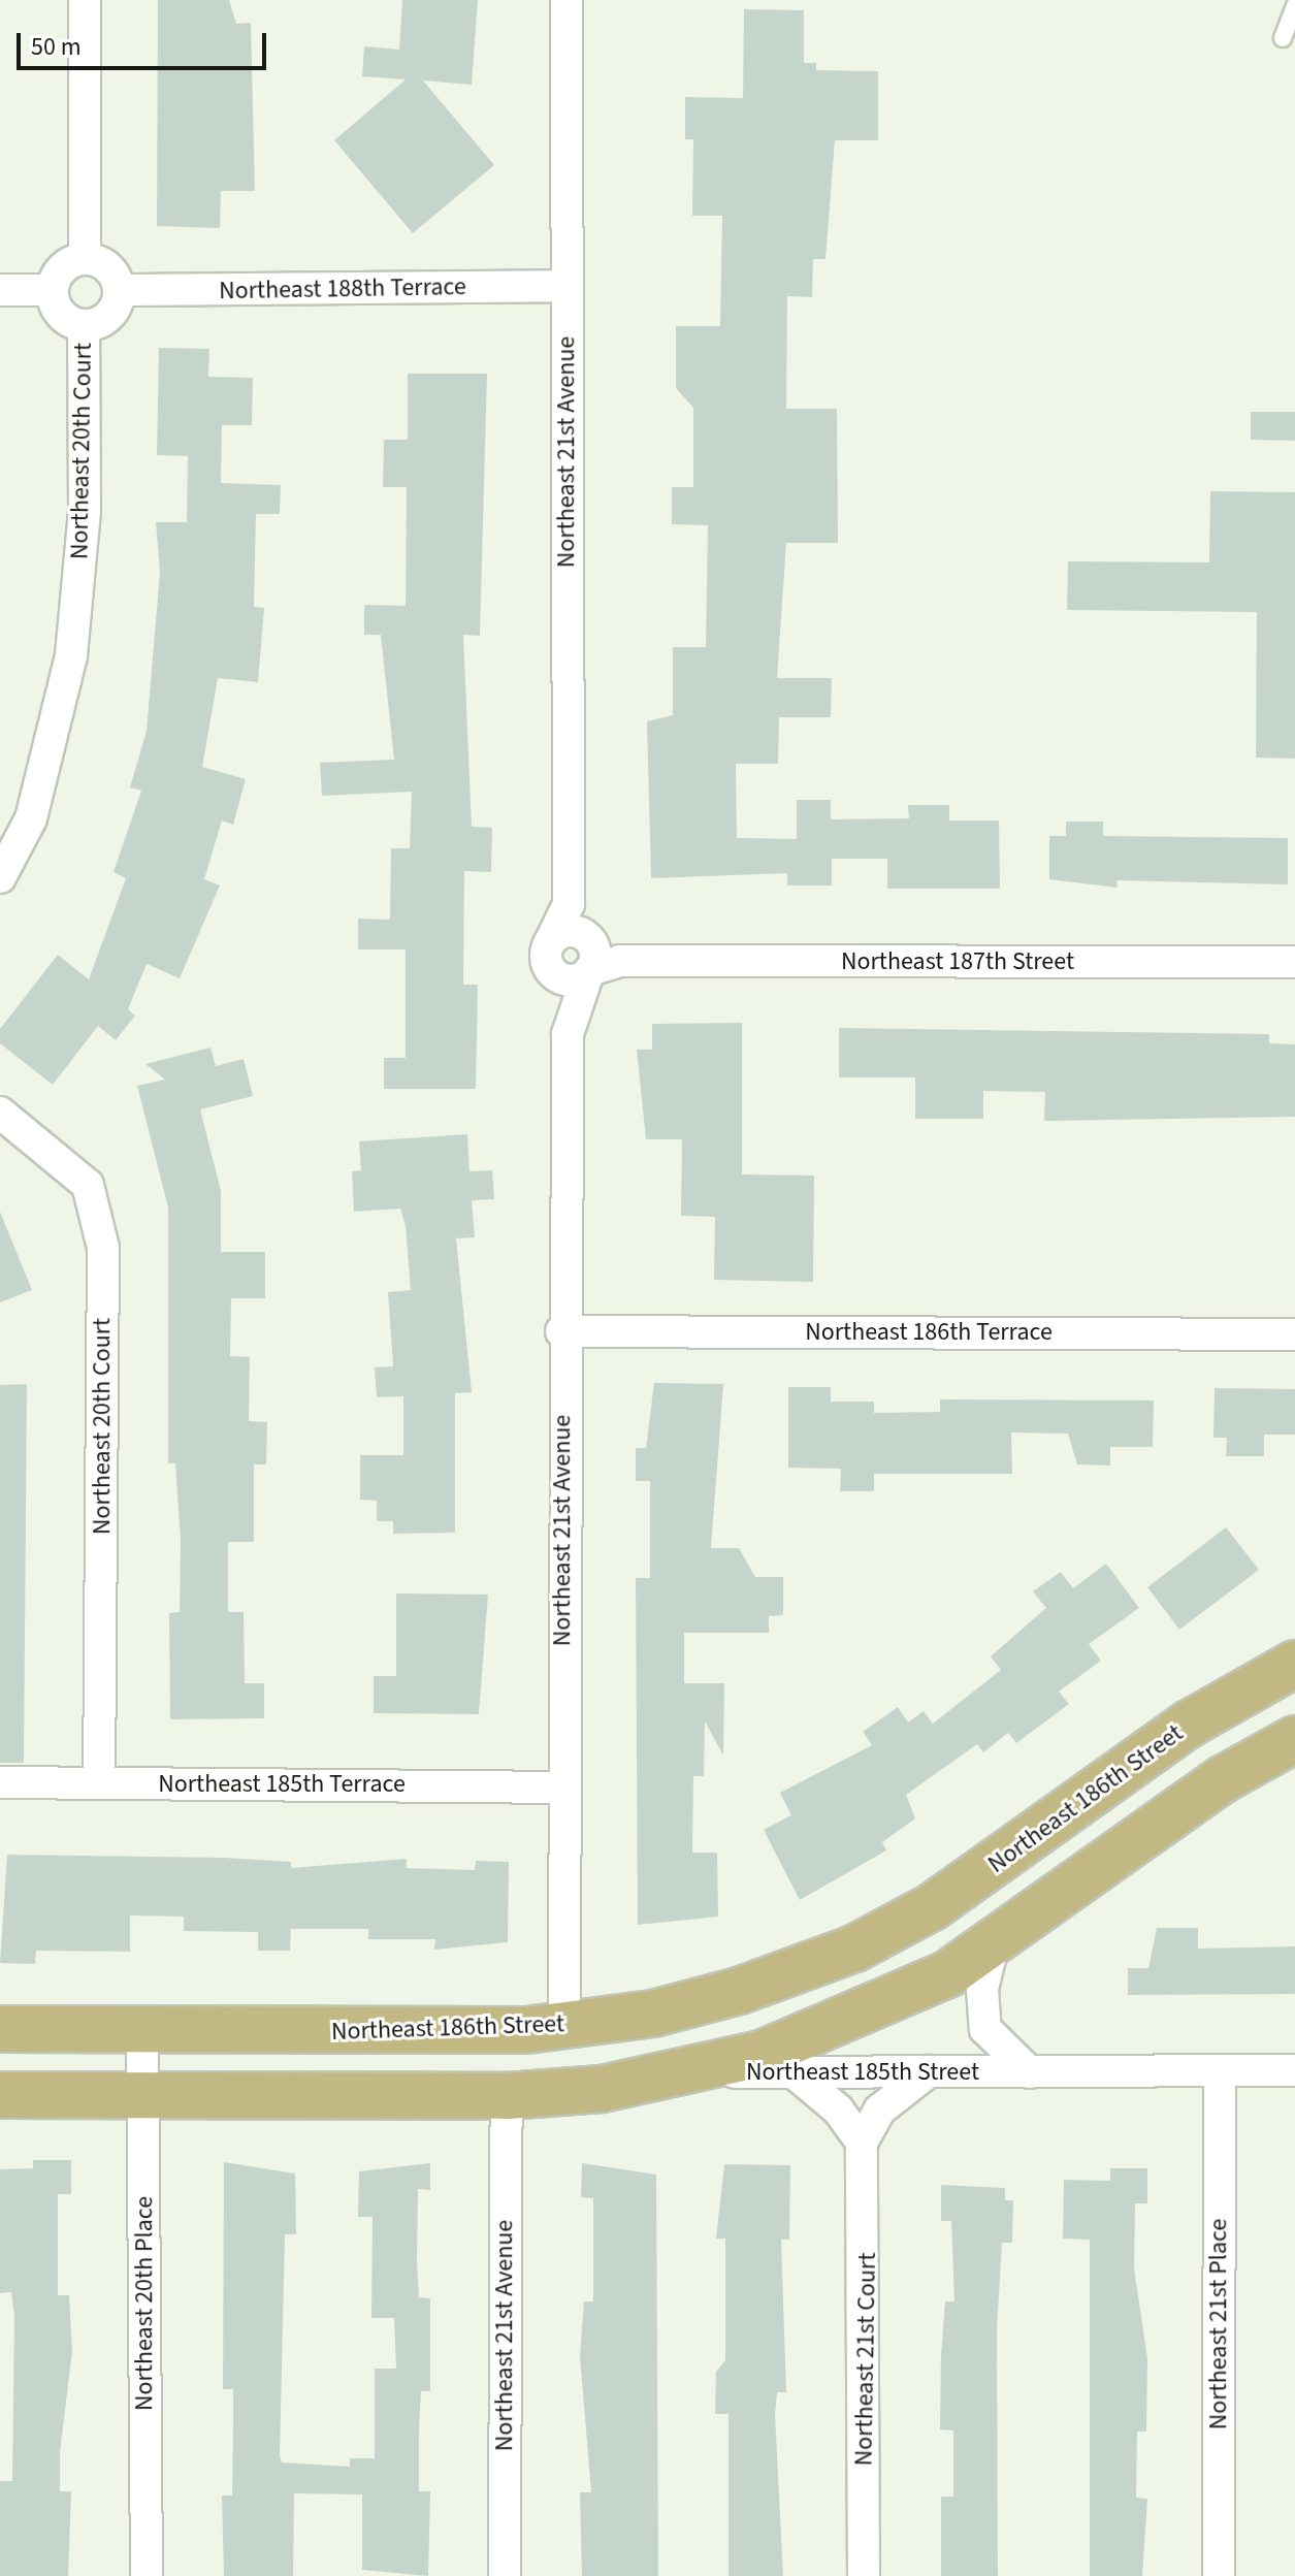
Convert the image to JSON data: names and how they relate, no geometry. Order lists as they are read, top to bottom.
{
  "streets": {
    "main road": ["Northeast 186th Street"],
    "street": [
      "Northeast 188th Terrace",
      "Northeast 20th Court",
      "Northeast 21st Avenue",
      "Northeast 187th Street",
      "Northeast 186th Terrace",
      "Northeast 185th Terrace",
      "Northeast 185th Street",
      "Northeast 20th Place",
      "Northeast 21st Place",
      "Northeast 21st Court"
    ]
  },
  "crossings": [
    ["Northeast 188th Terrace", "Northeast 20th Court"],
    ["Northeast 188th Terrace", "Northeast 21st Avenue"],
    ["Northeast 20th Court", "Northeast 185th Terrace"],
    ["Northeast 21st Avenue", "Northeast 187th Street"],
    ["Northeast 21st Avenue", "Northeast 186th Terrace"],
    ["Northeast 21st Avenue", "Northeast 185th Terrace"],
    ["Northeast 21st Avenue", "Northeast 186th Street"],
    ["Northeast 186th Street", "Northeast 20th Place"],
    ["Northeast 185th Street", "Northeast 21st Place"]
  ],
  "scale_bar": "50 m"
}
